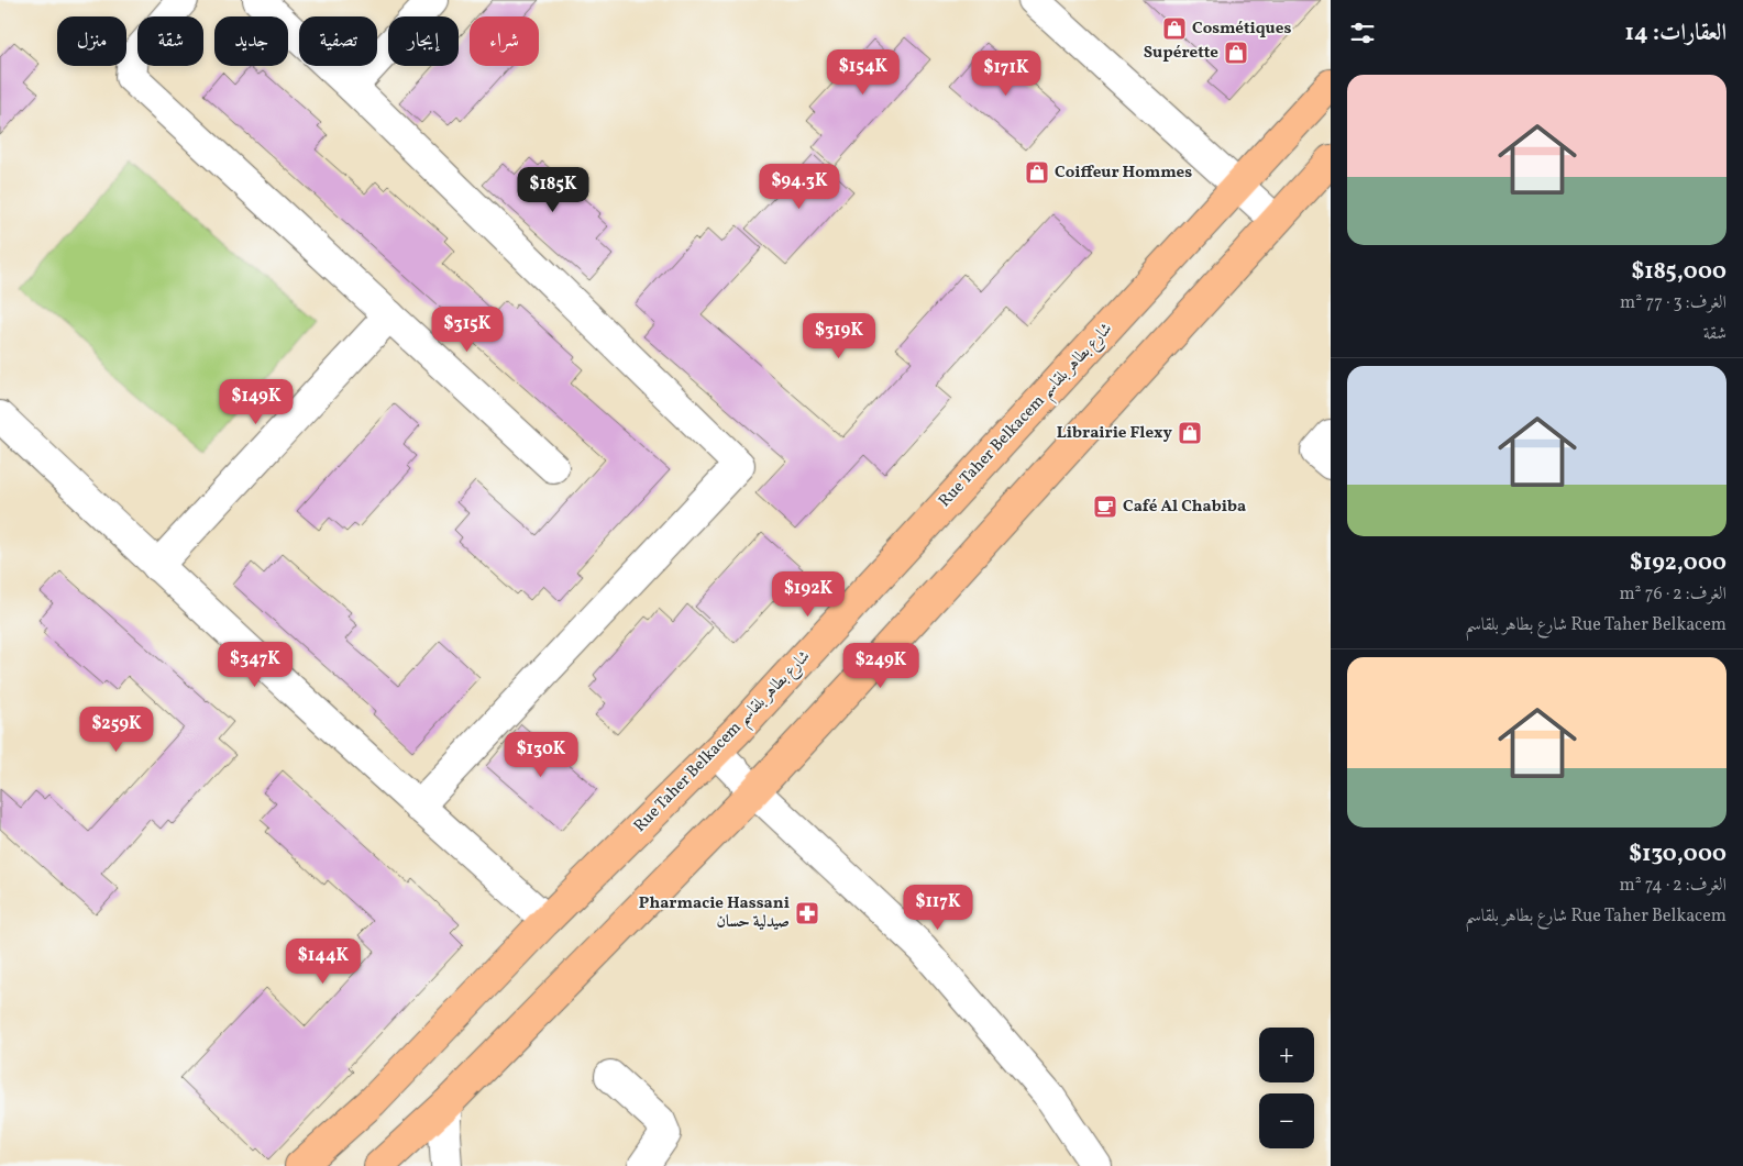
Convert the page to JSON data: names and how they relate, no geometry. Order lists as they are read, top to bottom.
{
  "streets": {
    "main road": ["Rue Taher Belkacem شارع بطاهر بلقاسم"]
  },
  "places": {
    "shop": [
      "Cosmétiques",
      "Supérette",
      "Coiffeur Hommes",
      "Librairie Flexy"
    ],
    "cafe": ["Café Al Chabiba"],
    "pharmacy": ["Pharmacie Hassani صيدلية حسان"]
  },
  "page": {
    "heading": "العقارات: 14",
    "chip": [
      "شراء",
      "إيجار",
      "تصفية",
      "جديد",
      "شقة",
      "منزل"
    ],
    "price": [
      "$154K",
      "$171K",
      "$94.3K",
      "$185K",
      "$315K",
      "$319K",
      "$149K",
      "$192K",
      "$347K",
      "$249K",
      "$259K",
      "$130K",
      "$117K",
      "$144K"
    ],
    "list": [
      {
        "name": "$185,000",
        "note": "الغرف: 3 · 77 m² · شقة"
      },
      {
        "name": "$192,000",
        "note": "الغرف: 2 · 76 m² · Rue Taher Belkacem شارع بطاهر بلقاسم"
      },
      {
        "name": "$130,000",
        "note": "الغرف: 2 · 74 m² · Rue Taher Belkacem شارع بطاهر بلقاسم"
      }
    ],
    "map_buttons": ["+", "−"]
  }
}
